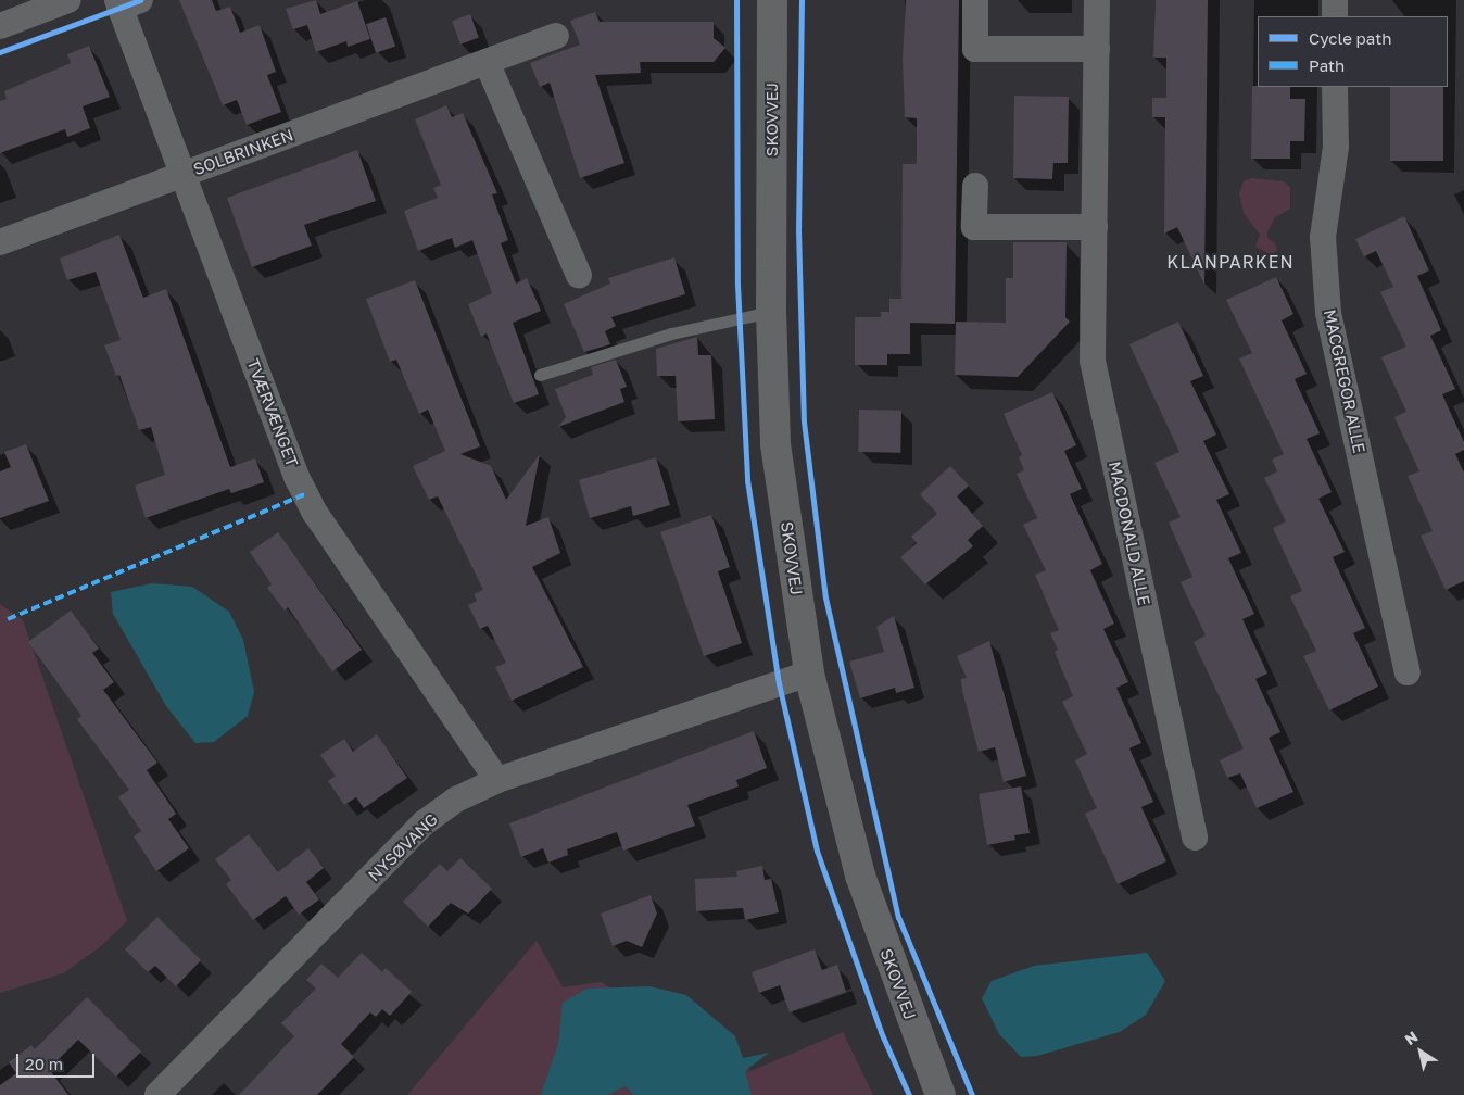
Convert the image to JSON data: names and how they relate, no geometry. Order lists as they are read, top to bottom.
{
  "streets": {
    "street": [
      "SKOVVEJ",
      "SOLBRINKEN",
      "MACGREGOR ALLE",
      "TVÆRVÆNGET",
      "MACDONALD ALLE",
      "NYSØVANG"
    ]
  },
  "crossings": [
    ["SKOVVEJ", "NYSØVANG"],
    ["SOLBRINKEN", "TVÆRVÆNGET"],
    ["TVÆRVÆNGET", "NYSØVANG"]
  ],
  "districts": ["KLANPARKEN"],
  "legend": ["Cycle path", "Path"],
  "scale_bar": "20 m",
  "north": "top left"
}
